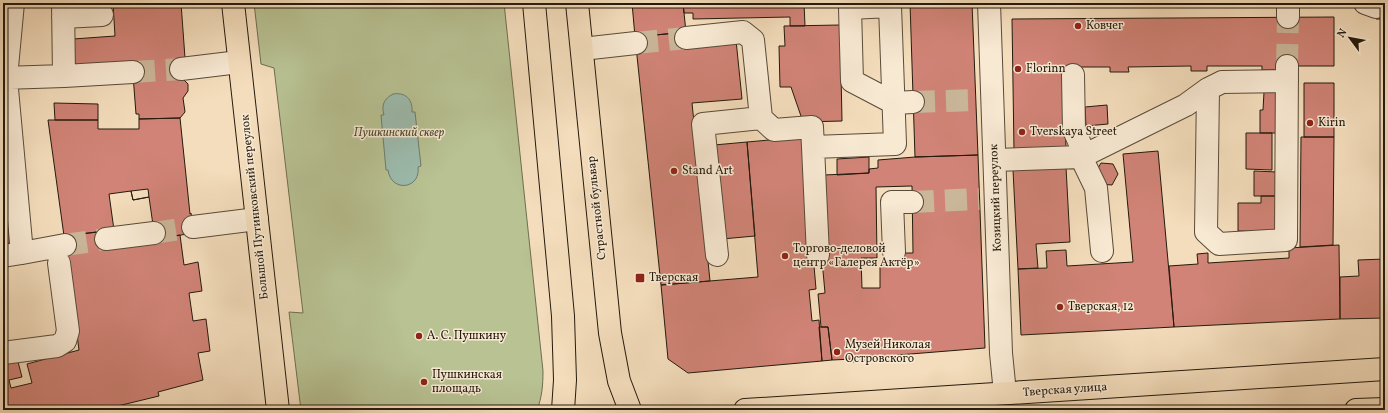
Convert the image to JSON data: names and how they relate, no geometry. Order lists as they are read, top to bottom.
{
  "streets": {
    "main road": ["Большой Путинковский переулок", "Страстной бульвар", "Тверская улица"],
    "street": ["Козицкий переулок"]
  },
  "crossings": [
    ["Козицкий переулок", "Тверская улица"]
  ],
  "parks": ["Пушкинский сквер"],
  "places": {
    "other": [
      "Ковчег",
      "Florinn",
      "Kirin",
      "Tverskaya Street",
      "Stand Art",
      "Торгово-деловой центр «Галерея Актёр»",
      "Тверская, 12",
      "А. С. Пушкину",
      "Музей Николая Островского",
      "Пушкинская площадь"
    ],
    "transit": ["Тверская"]
  },
  "north": "top left"
}
